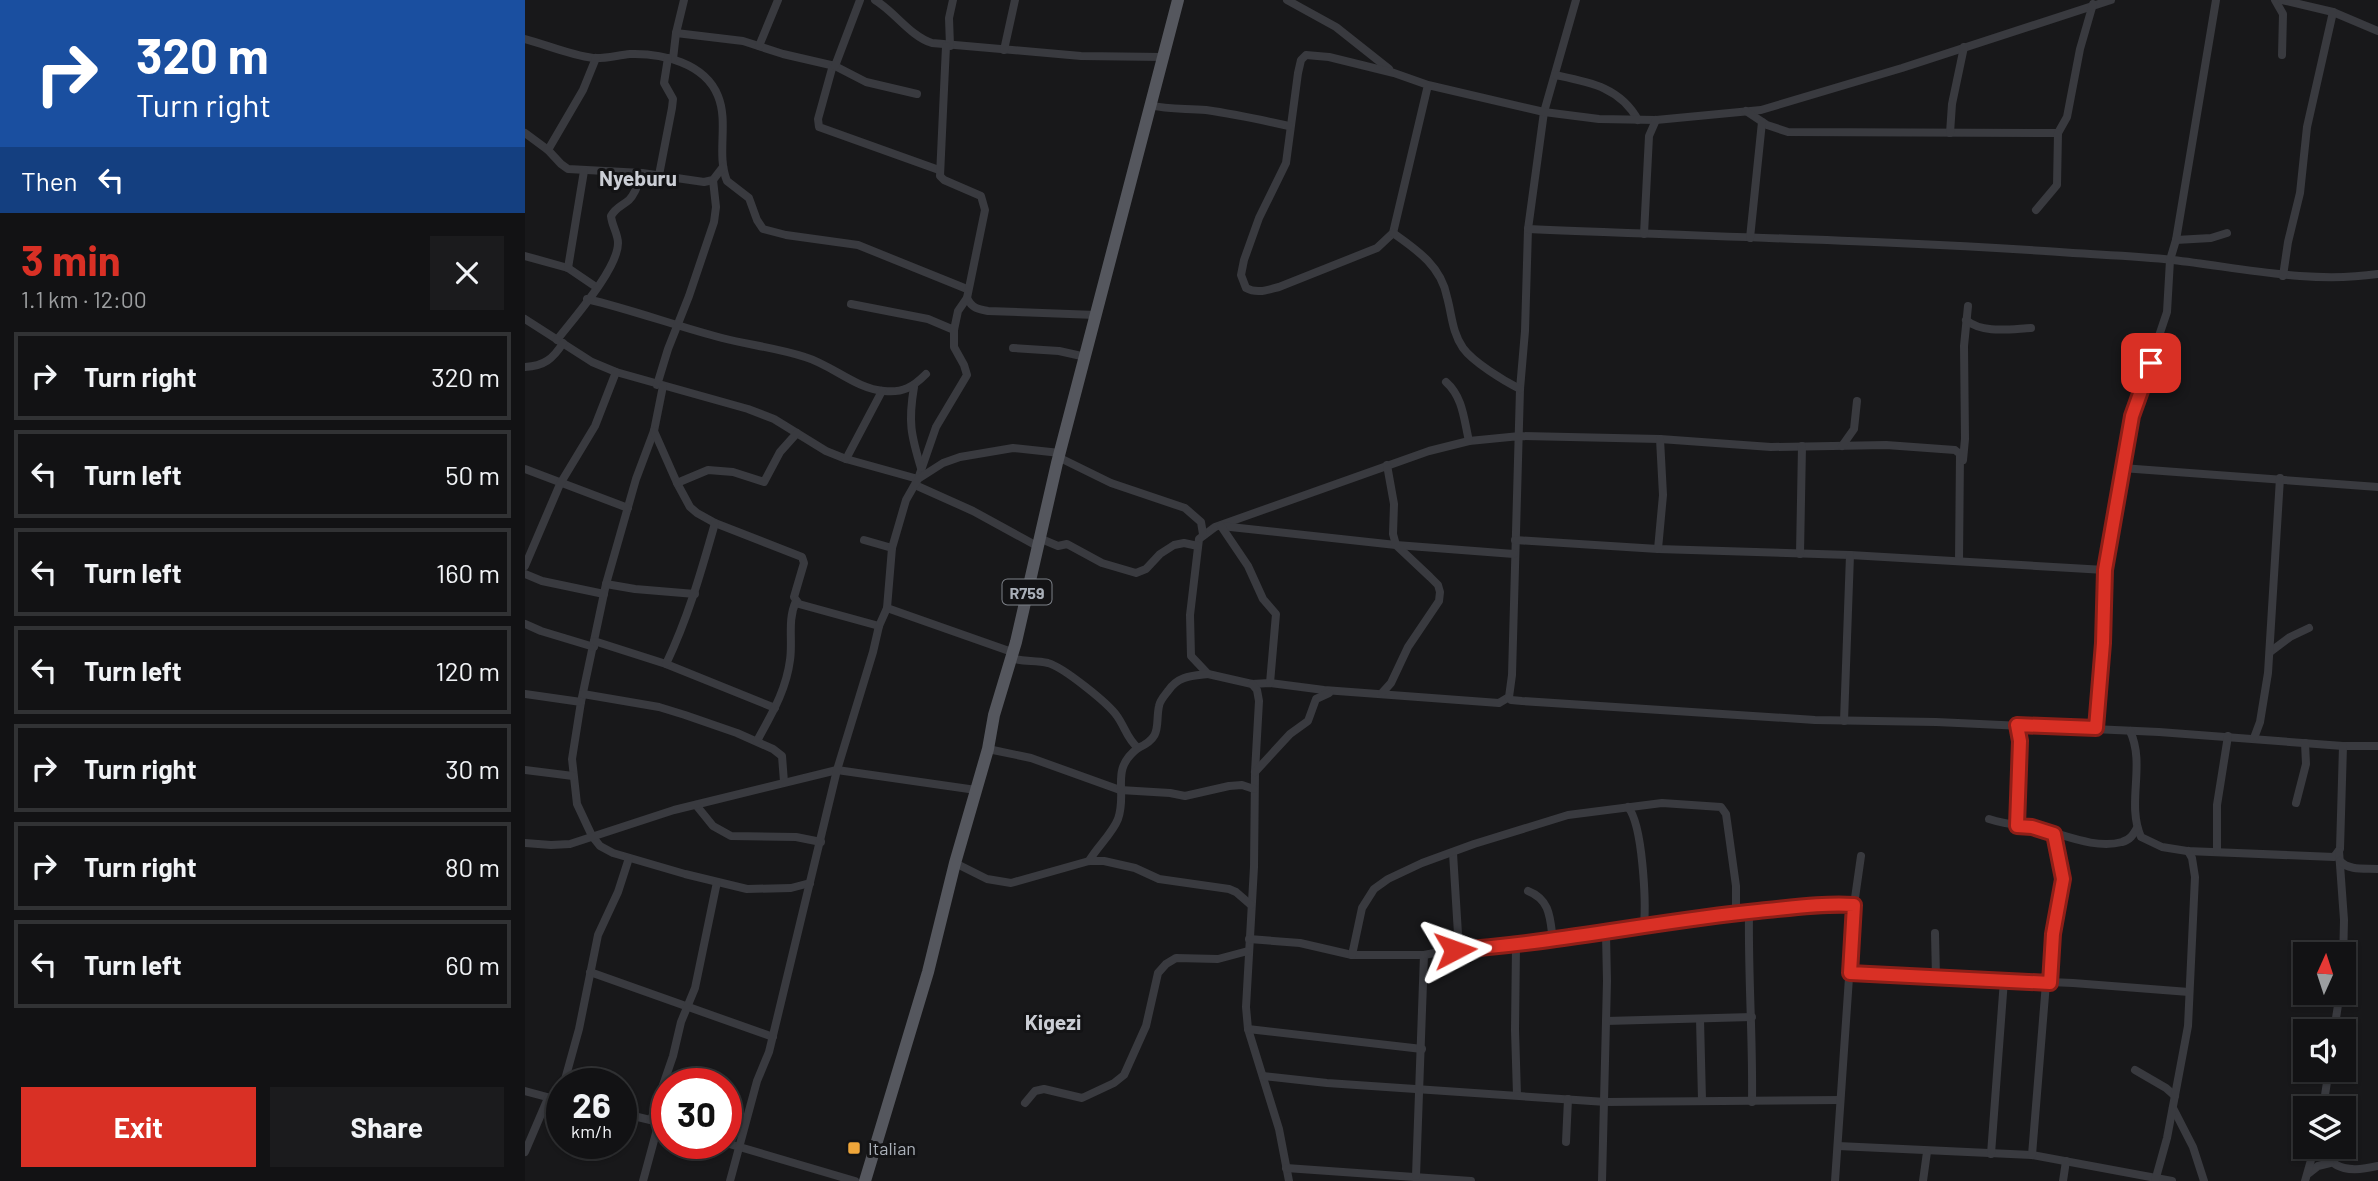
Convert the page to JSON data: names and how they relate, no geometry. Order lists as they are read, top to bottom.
{
  "streets": {
    "main road": ["R759"]
  },
  "districts": ["Nyeburu", "Kigezi"],
  "places": {
    "transit": ["Italian"]
  },
  "north": "top",
  "page": {
    "turn": ["320 m", "Turn right"],
    "then": "Then",
    "heading": ["3 min", "1.1 km · 12:00"],
    "list": [
      {
        "name": "Turn right",
        "value": "320 m"
      },
      {
        "name": "Turn left",
        "value": "50 m"
      },
      {
        "name": "Turn left",
        "value": "160 m"
      },
      {
        "name": "Turn left",
        "value": "120 m"
      },
      {
        "name": "Turn right",
        "value": "30 m"
      },
      {
        "name": "Turn right",
        "value": "80 m"
      },
      {
        "name": "Turn left",
        "value": "60 m"
      }
    ],
    "speed": "26 km/h",
    "limit": "30",
    "buttons": ["Exit", "Share"]
  }
}
